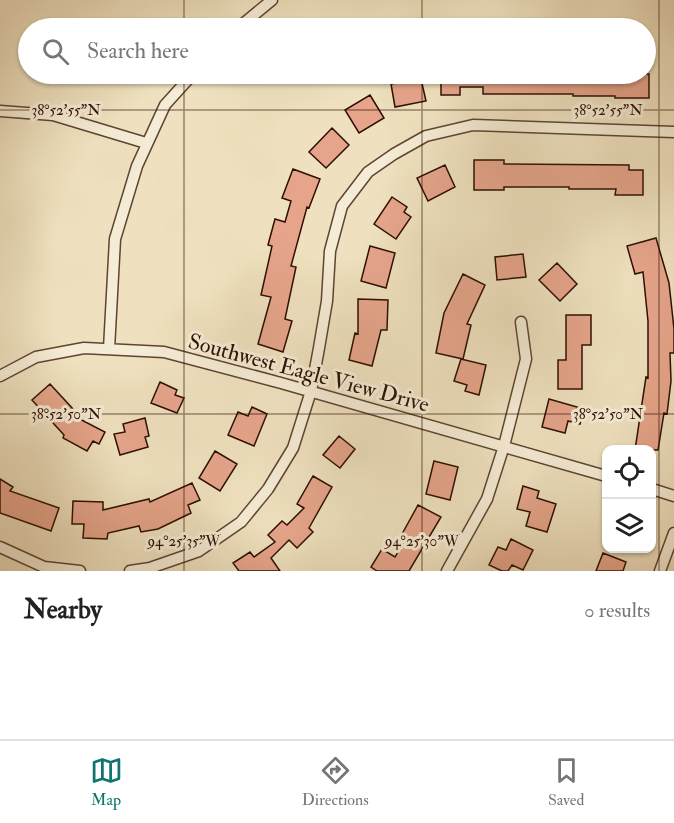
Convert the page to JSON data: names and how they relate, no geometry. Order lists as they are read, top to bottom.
{
  "streets": {
    "street": ["Southwest Eagle View Drive"]
  },
  "page": {
    "search": "Search here",
    "heading": ["Nearby", "0 results"],
    "nav": ["Map", "Directions", "Saved"]
  },
  "coordinates": [
    "38°52'55\"N",
    "38°52'50\"N",
    "94°25'35\"W",
    "94°25'30\"W"
  ]
}
